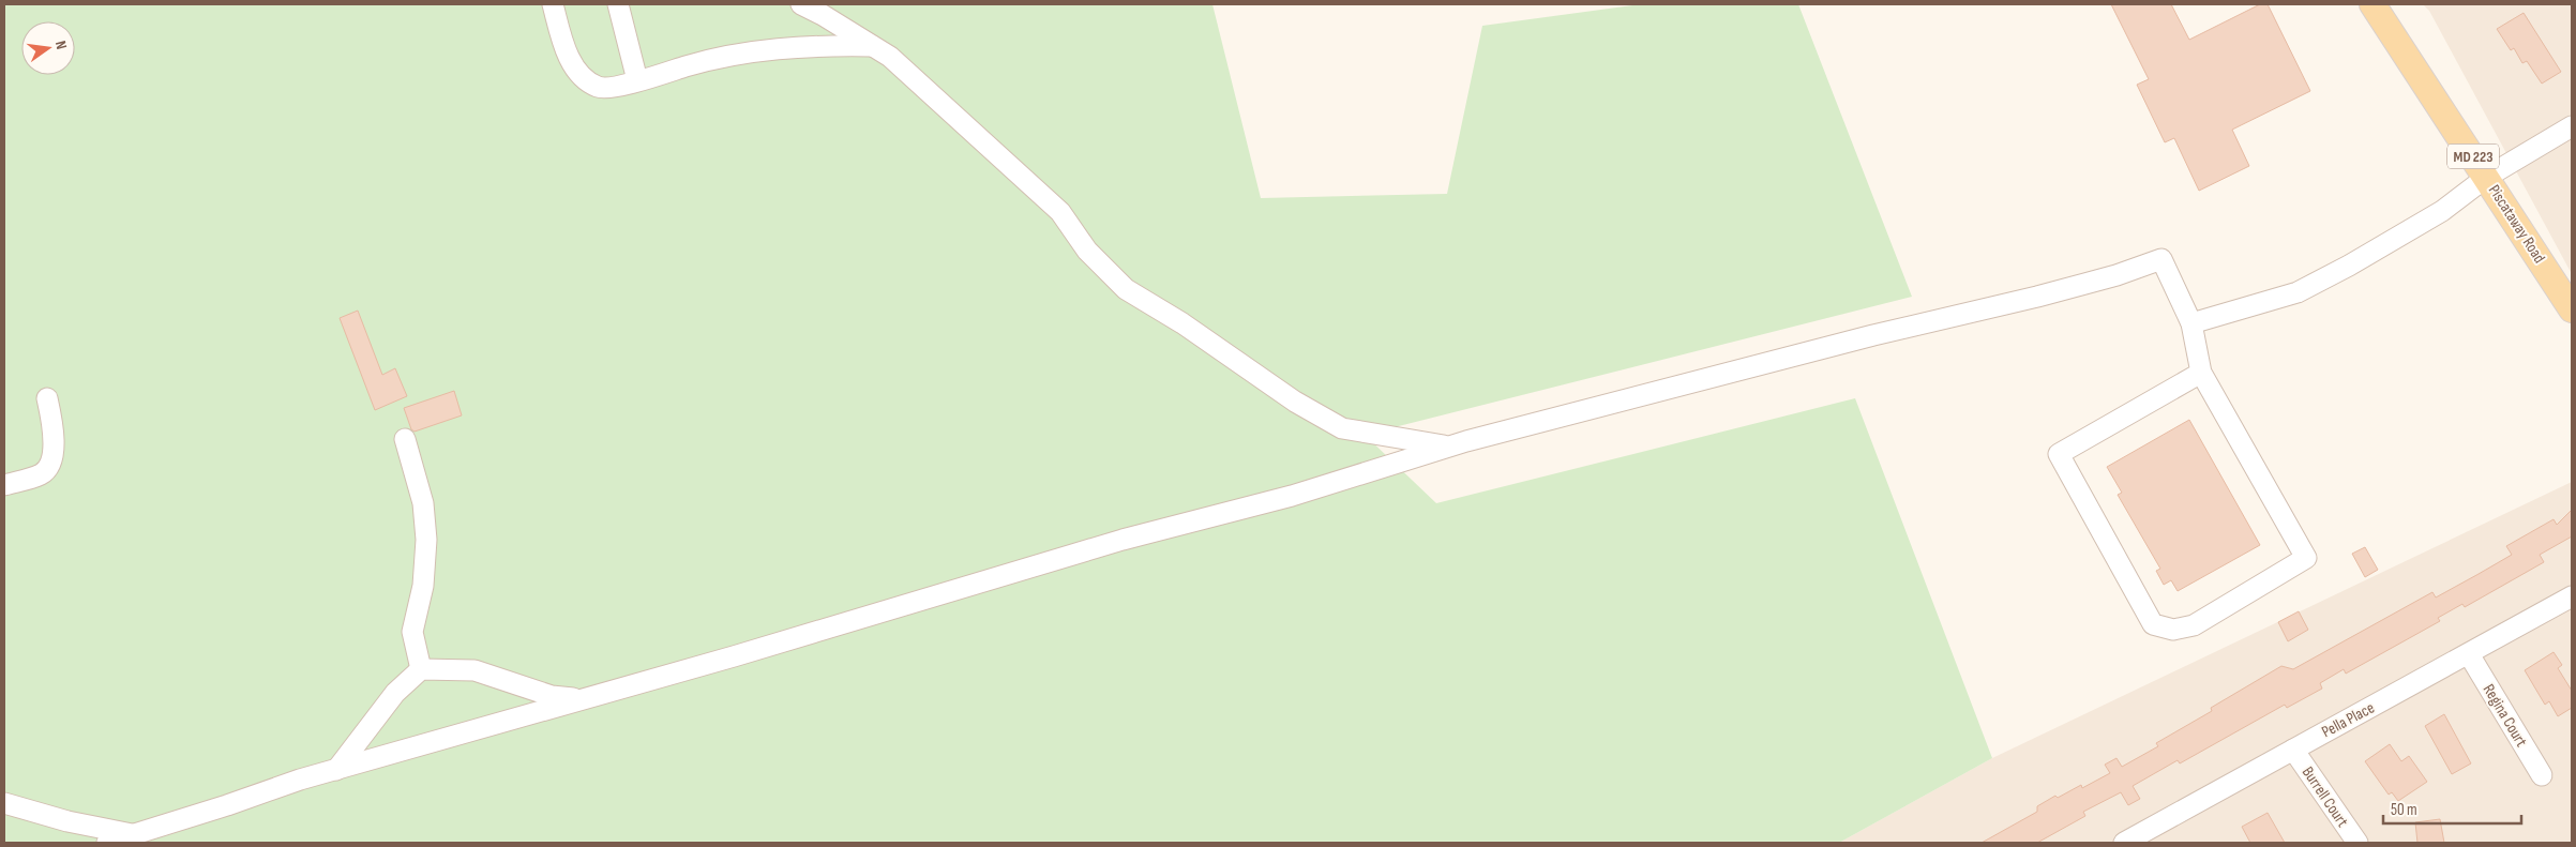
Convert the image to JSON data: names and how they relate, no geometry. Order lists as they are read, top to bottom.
{
  "streets": {
    "main road": ["MD 223", "Piscataway Road"],
    "street": ["Regina Court", "Pella Place", "Burrell Court"]
  },
  "crossings": [
    ["Regina Court", "Pella Place"],
    ["Pella Place", "Burrell Court"]
  ],
  "scale_bar": "50 m",
  "north": "right"
}
